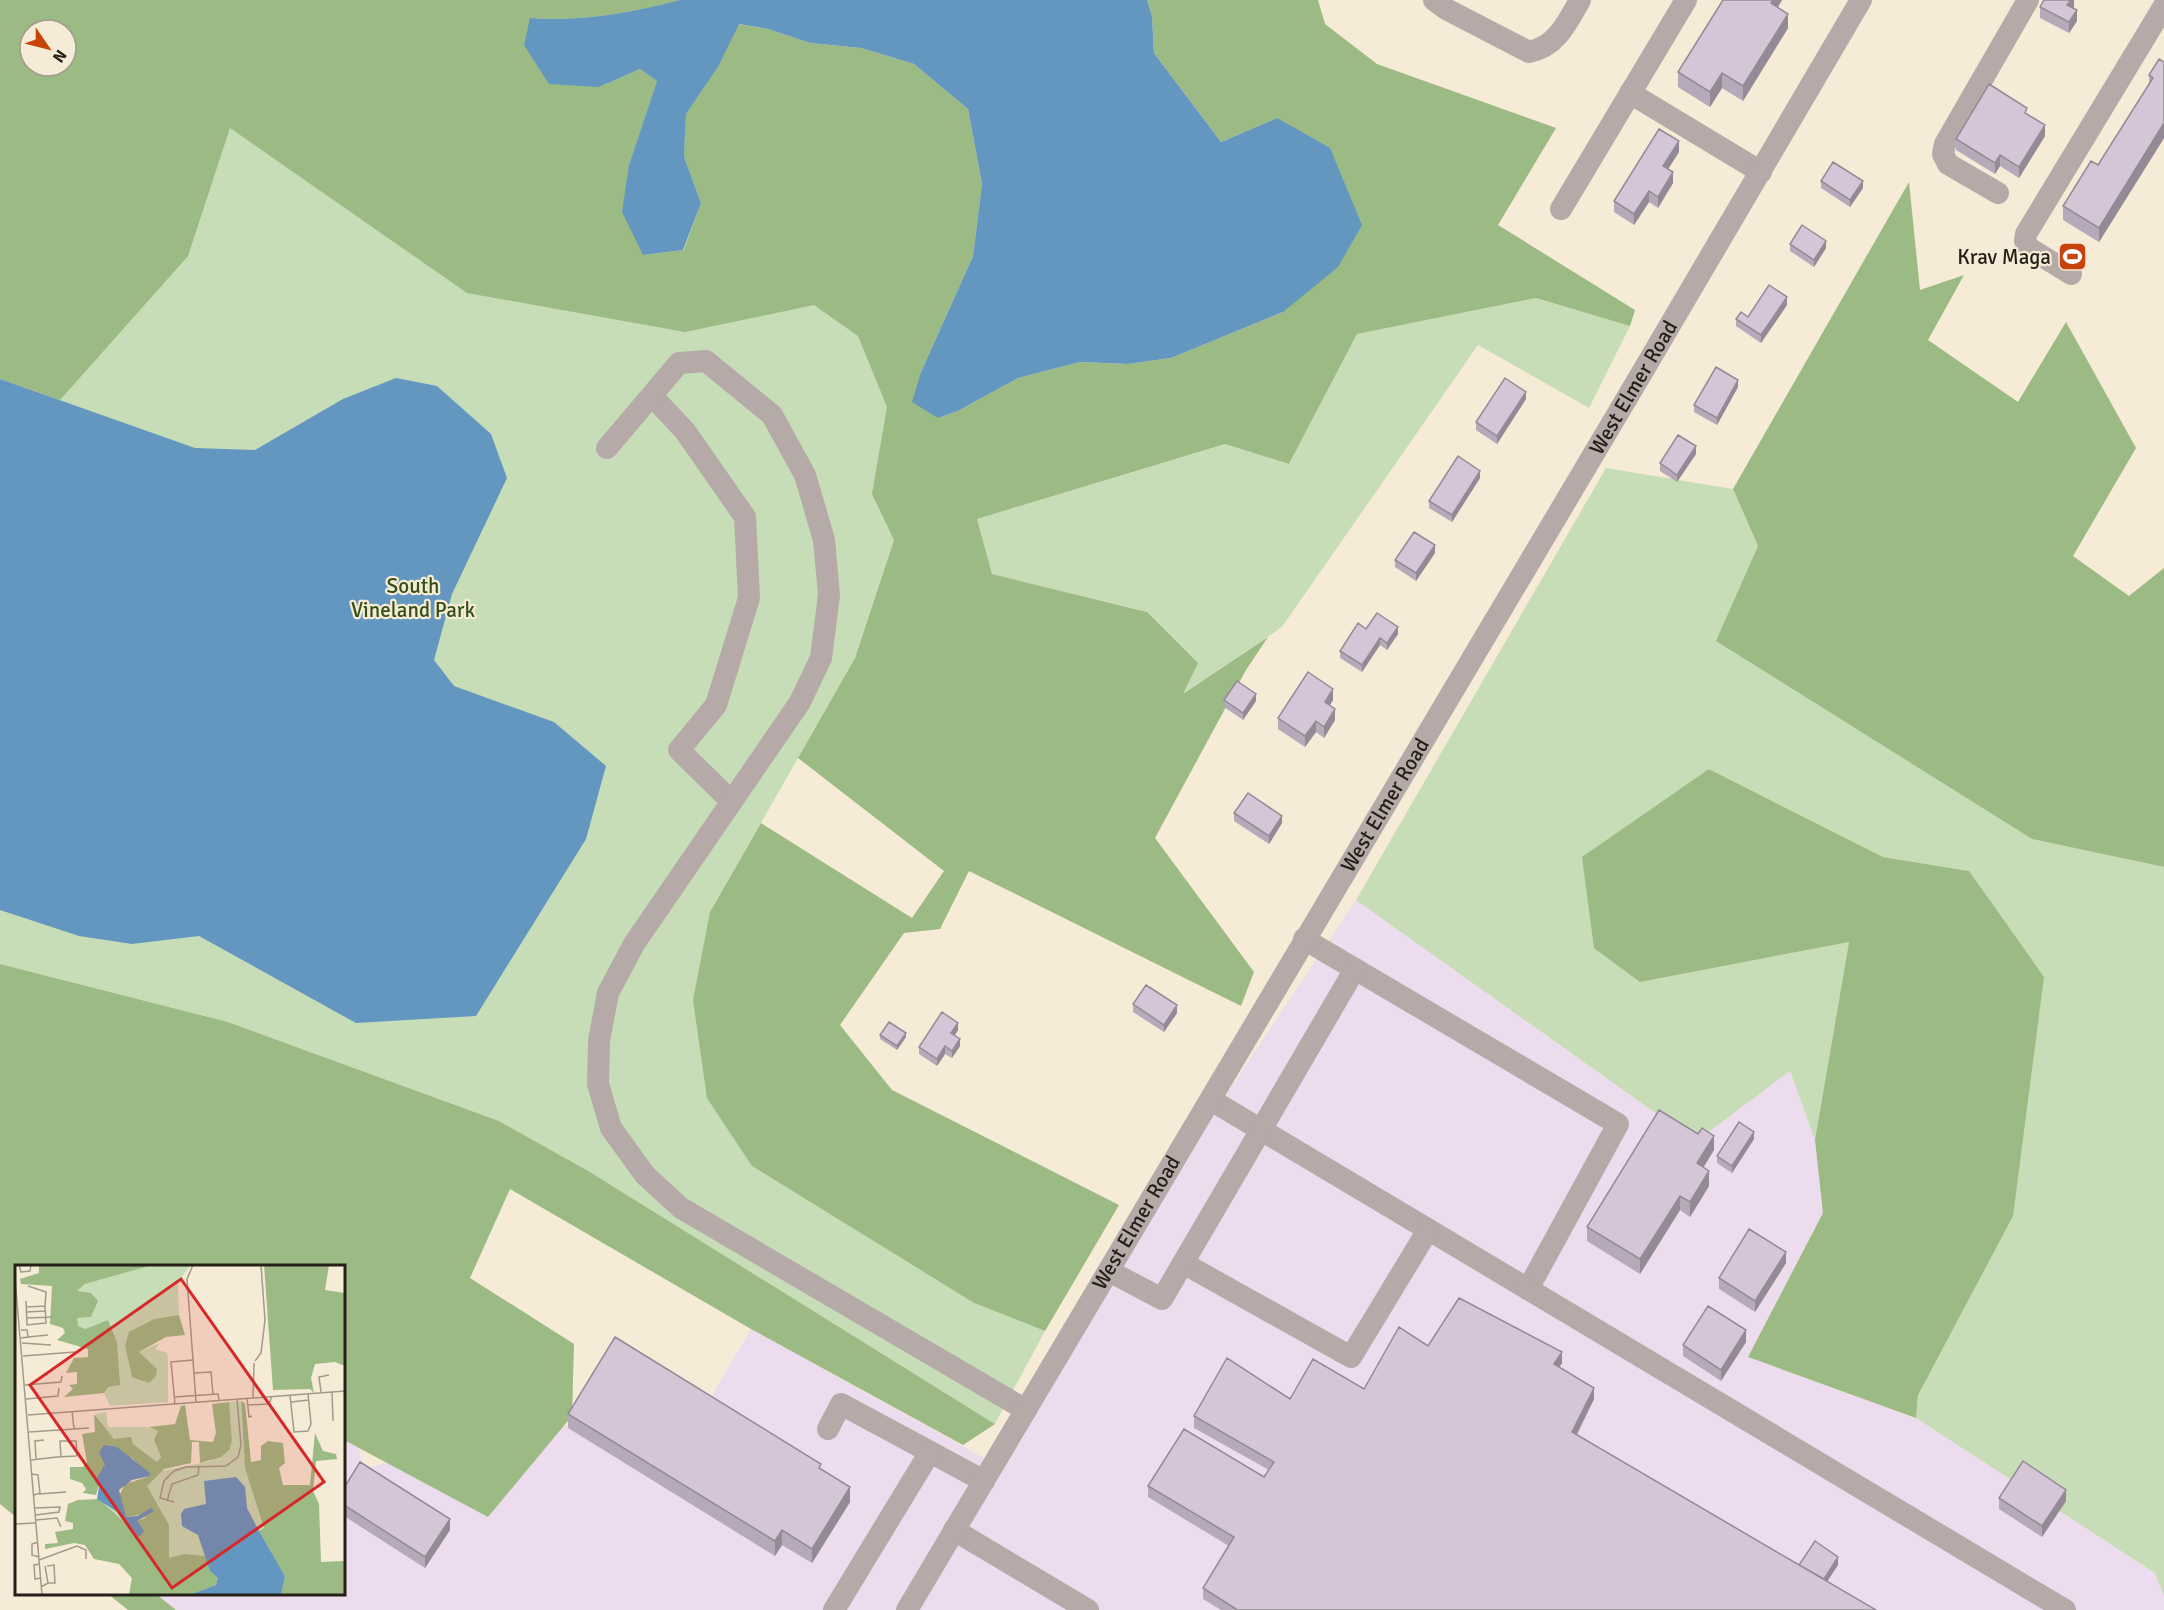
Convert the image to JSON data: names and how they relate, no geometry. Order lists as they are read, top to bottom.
{
  "streets": {
    "street": ["West Elmer Road"]
  },
  "parks": ["South Vineland Park"],
  "places": {
    "sports": ["Krav Maga"]
  },
  "north": "bottom right"
}
